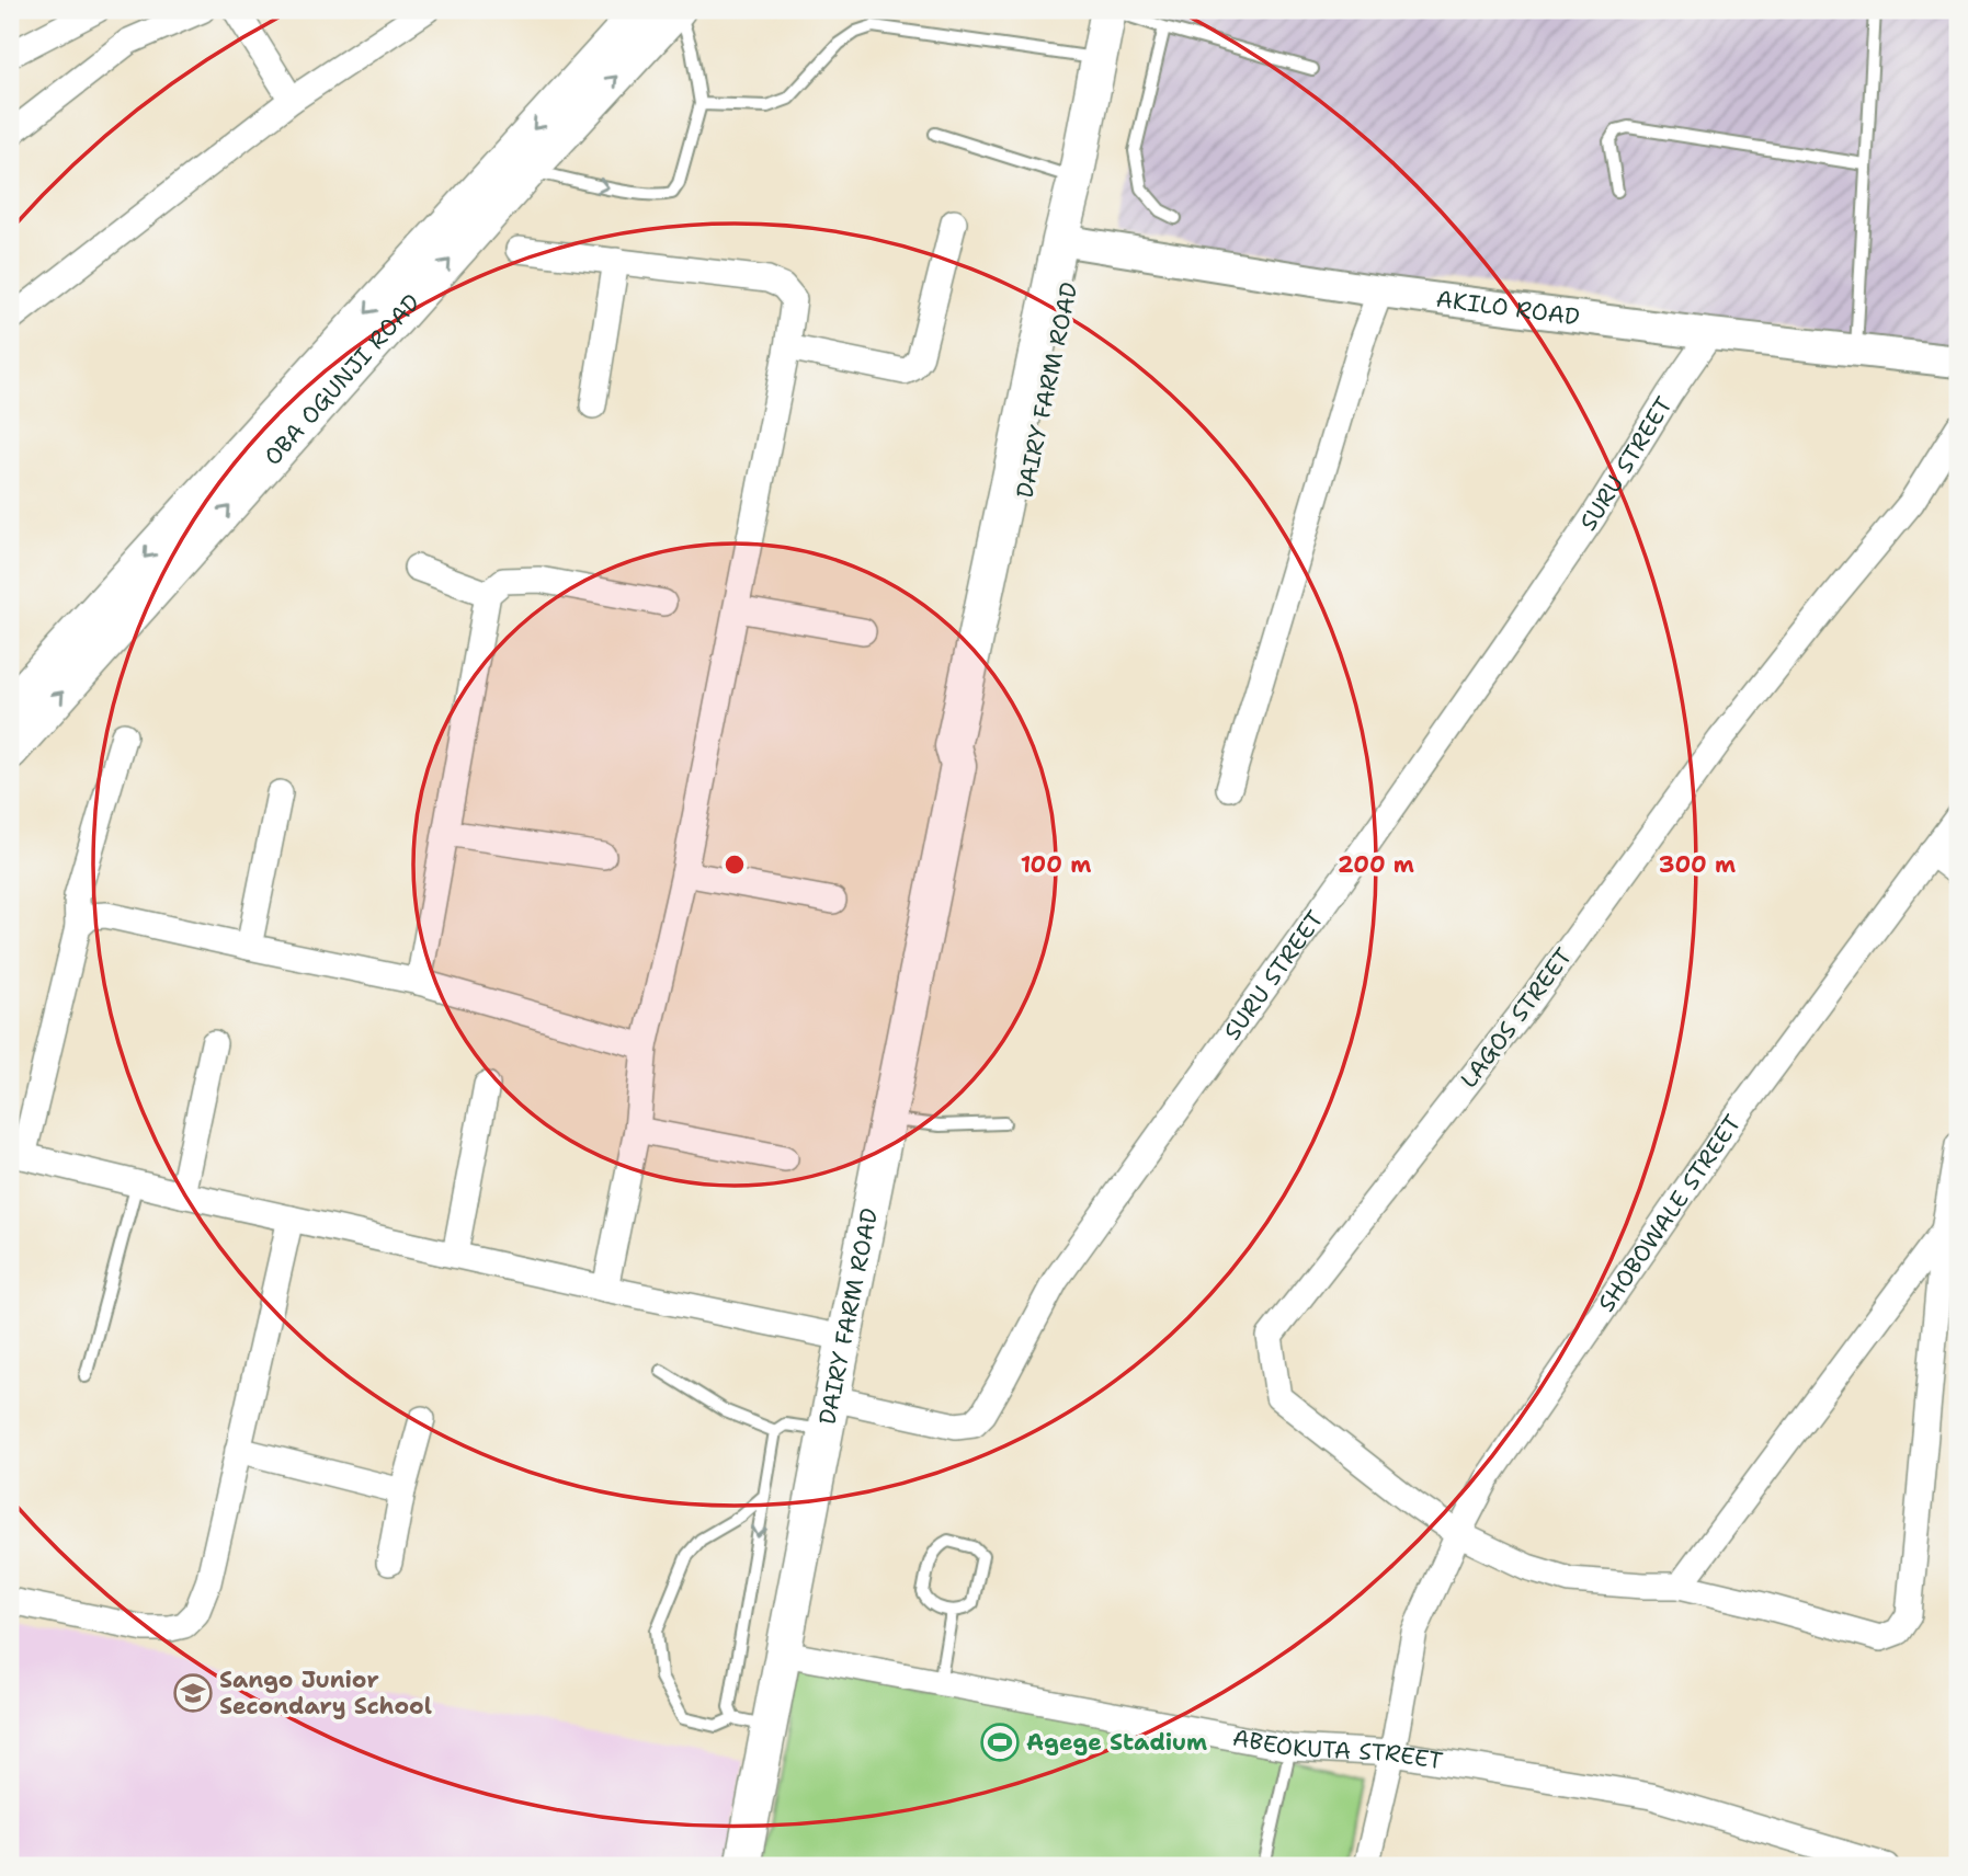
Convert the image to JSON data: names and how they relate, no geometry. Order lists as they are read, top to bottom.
{
  "streets": {
    "main road": ["OBA OGUNJI ROAD", "DAIRY FARM ROAD"],
    "street": [
      "AKILO ROAD",
      "SURU STREET",
      "LAGOS STREET",
      "SHOBOWALE STREET",
      "ABEOKUTA STREET"
    ]
  },
  "crossings": [
    ["AKILO ROAD", "DAIRY FARM ROAD"],
    ["AKILO ROAD", "SURU STREET"],
    ["DAIRY FARM ROAD", "SURU STREET"],
    ["DAIRY FARM ROAD", "ABEOKUTA STREET"],
    ["LAGOS STREET", "SHOBOWALE STREET"],
    ["SHOBOWALE STREET", "ABEOKUTA STREET"]
  ],
  "places": {
    "school or university": ["Sango Junior Secondary School"],
    "sports": ["Agege Stadium"]
  },
  "rings": ["100 m", "200 m", "300 m"]
}
